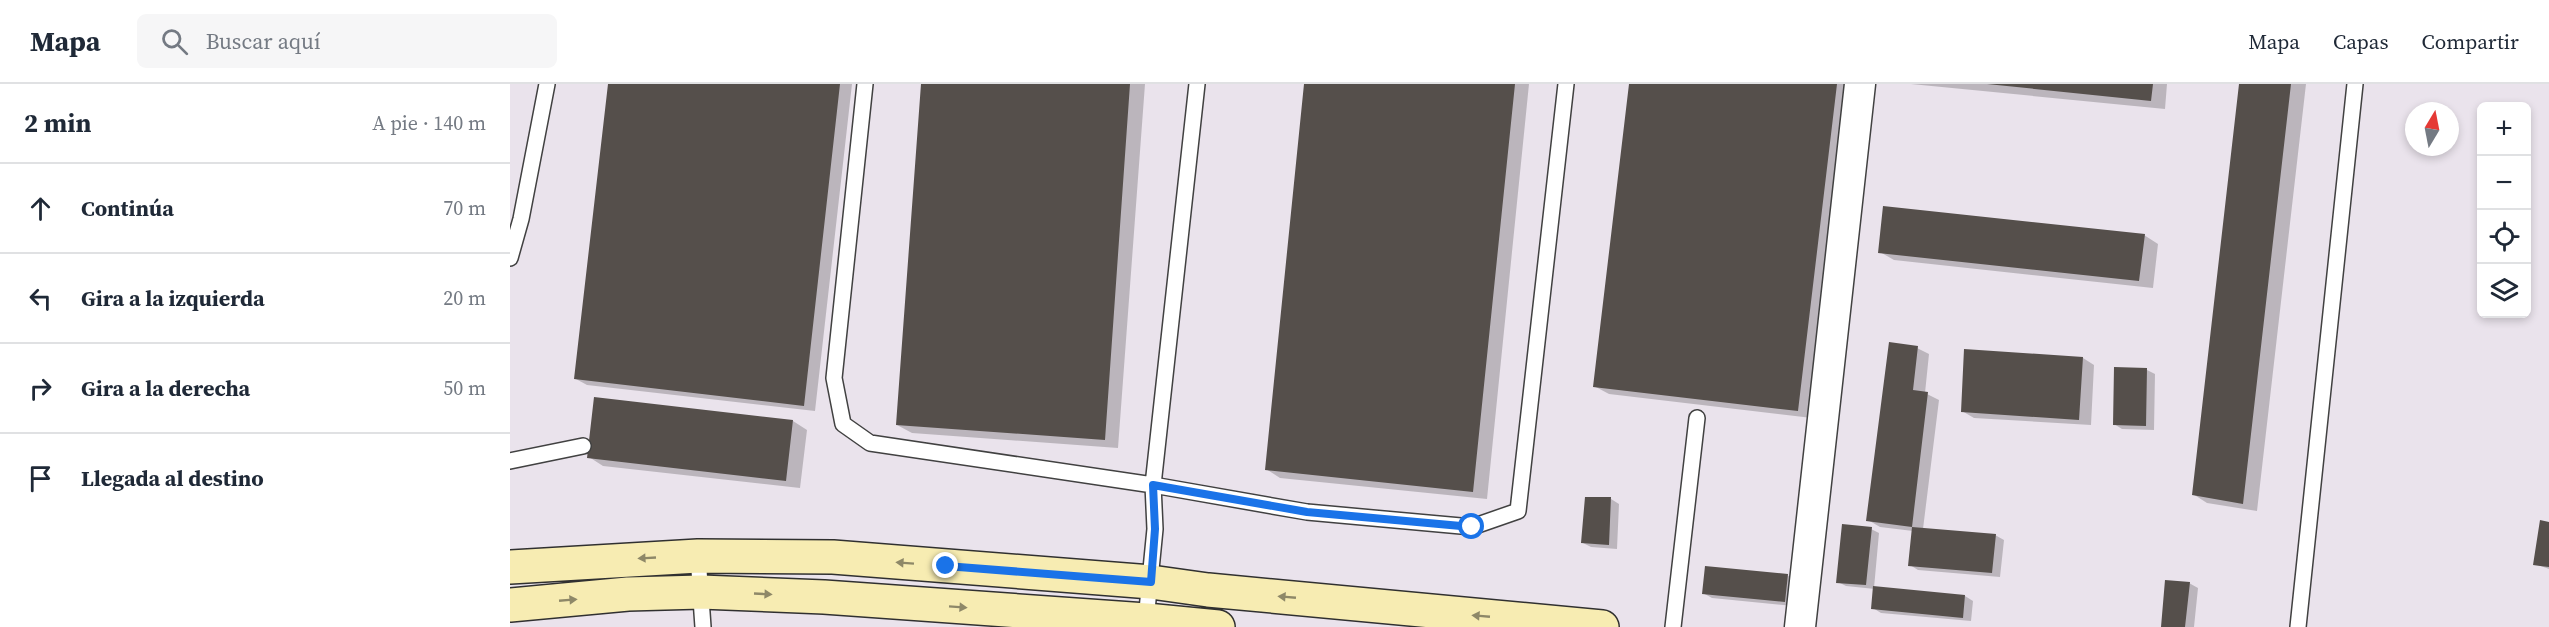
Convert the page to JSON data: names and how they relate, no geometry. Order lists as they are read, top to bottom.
{
  "north": "top",
  "page": {
    "header": "Mapa",
    "search": "Buscar aquí",
    "nav": ["Mapa", "Capas", "Compartir"],
    "heading": ["2 min", "A pie · 140 m"],
    "map_buttons": ["+", "−"],
    "list": [
      ["Continúa", "70 m"],
      ["Gira a la izquierda", "20 m"],
      ["Gira a la derecha", "50 m"],
      "Llegada al destino"
    ]
  }
}
